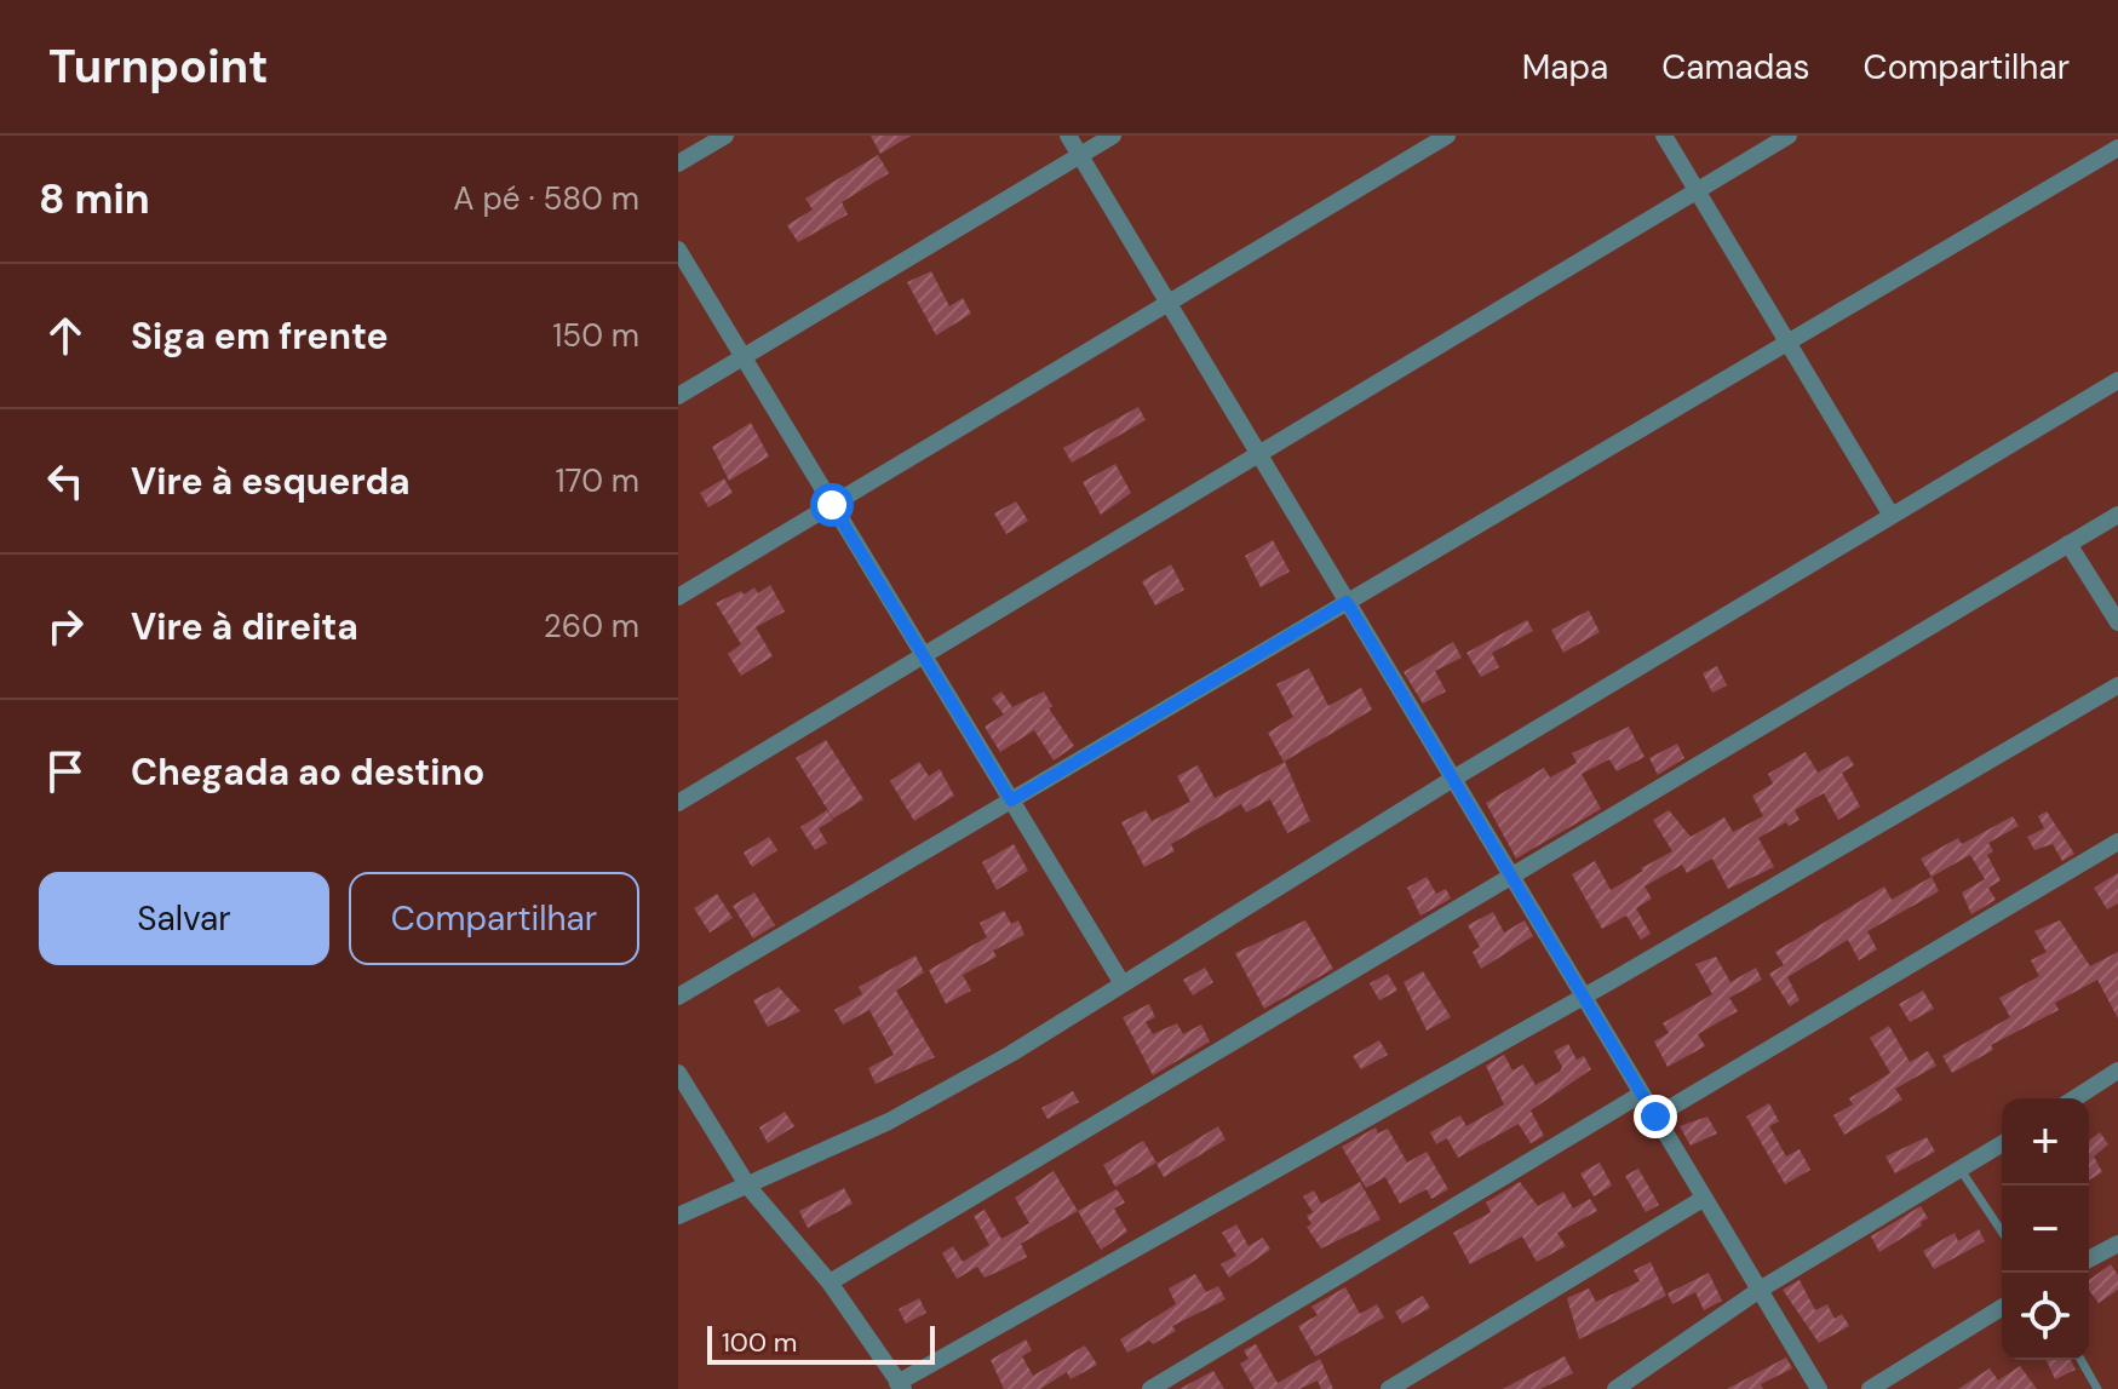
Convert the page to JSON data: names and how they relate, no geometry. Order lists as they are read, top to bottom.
{
  "scale_bar": "100 m",
  "page": {
    "header": "Turnpoint",
    "nav": ["Mapa", "Camadas", "Compartilhar"],
    "heading": ["8 min", "A pé · 580 m"],
    "list": [
      ["Siga em frente", "150 m"],
      ["Vire à esquerda", "170 m"],
      ["Vire à direita", "260 m"],
      "Chegada ao destino"
    ],
    "buttons": ["Salvar", "Compartilhar"],
    "map_buttons": ["+", "−"],
    "scale": "100 m"
  }
}
